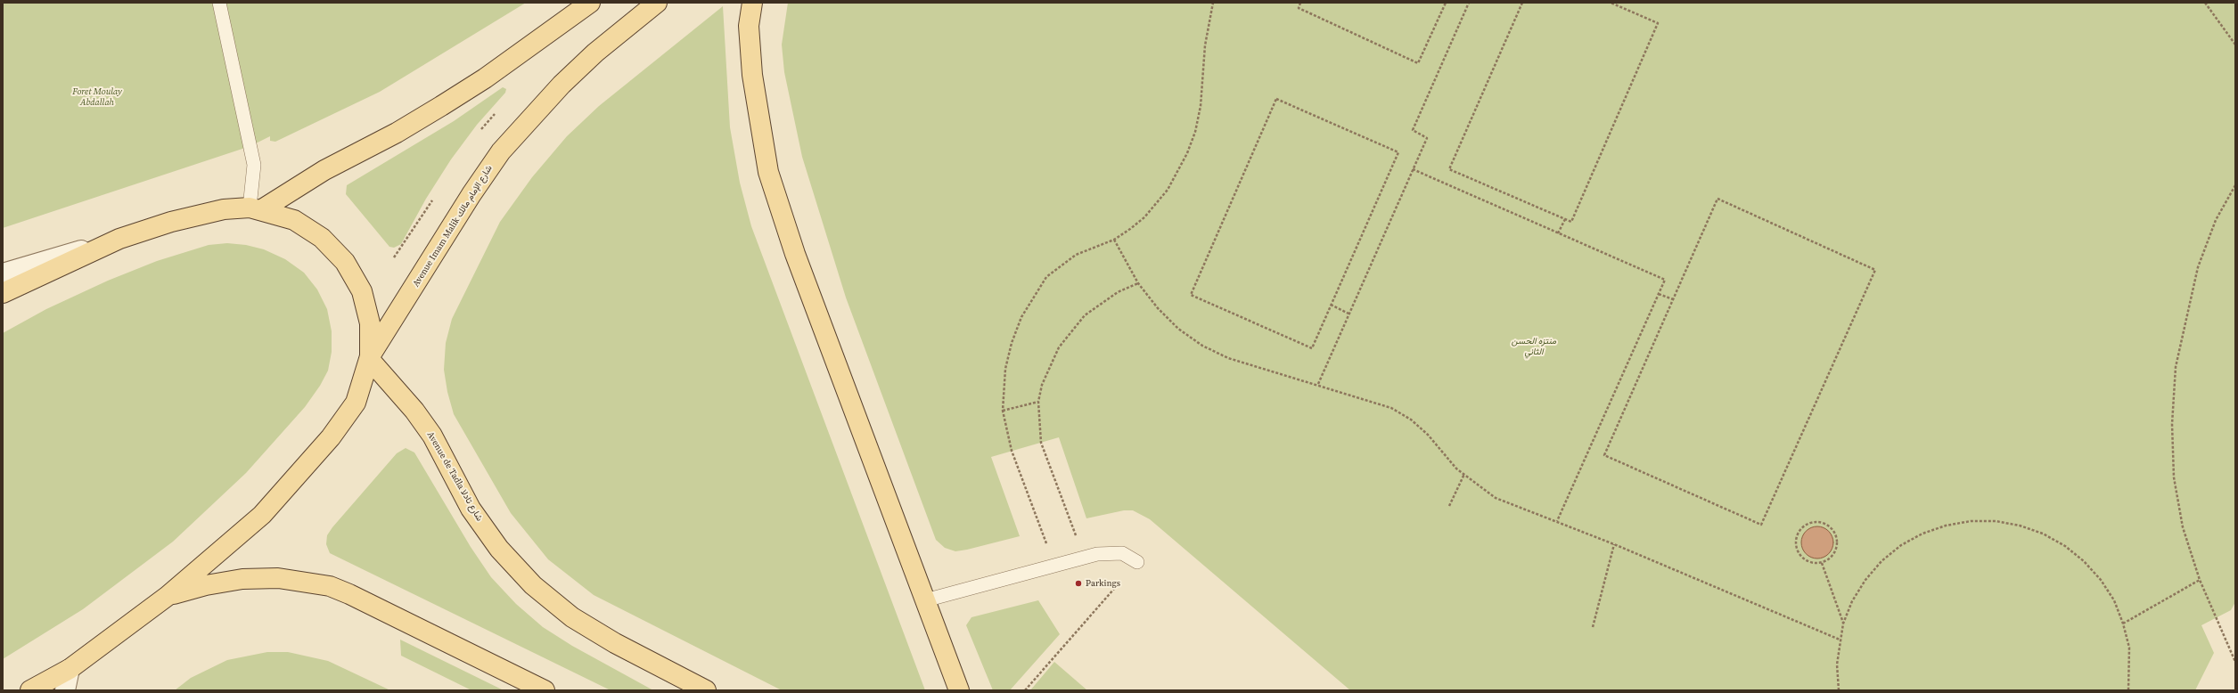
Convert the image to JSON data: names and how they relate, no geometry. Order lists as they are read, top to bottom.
{
  "streets": {
    "main road": ["Avenue Imam Malik شارع الإمام مالك", "Avenue de Tadla شارع تادلا"]
  },
  "crossings": [
    ["Avenue Imam Malik شارع الإمام مالك", "Avenue de Tadla شارع تادلا"]
  ],
  "parks": ["Foret Moulay Abdallah", "منتزه الحسن الثاني"],
  "places": ["Parkings"]
}
